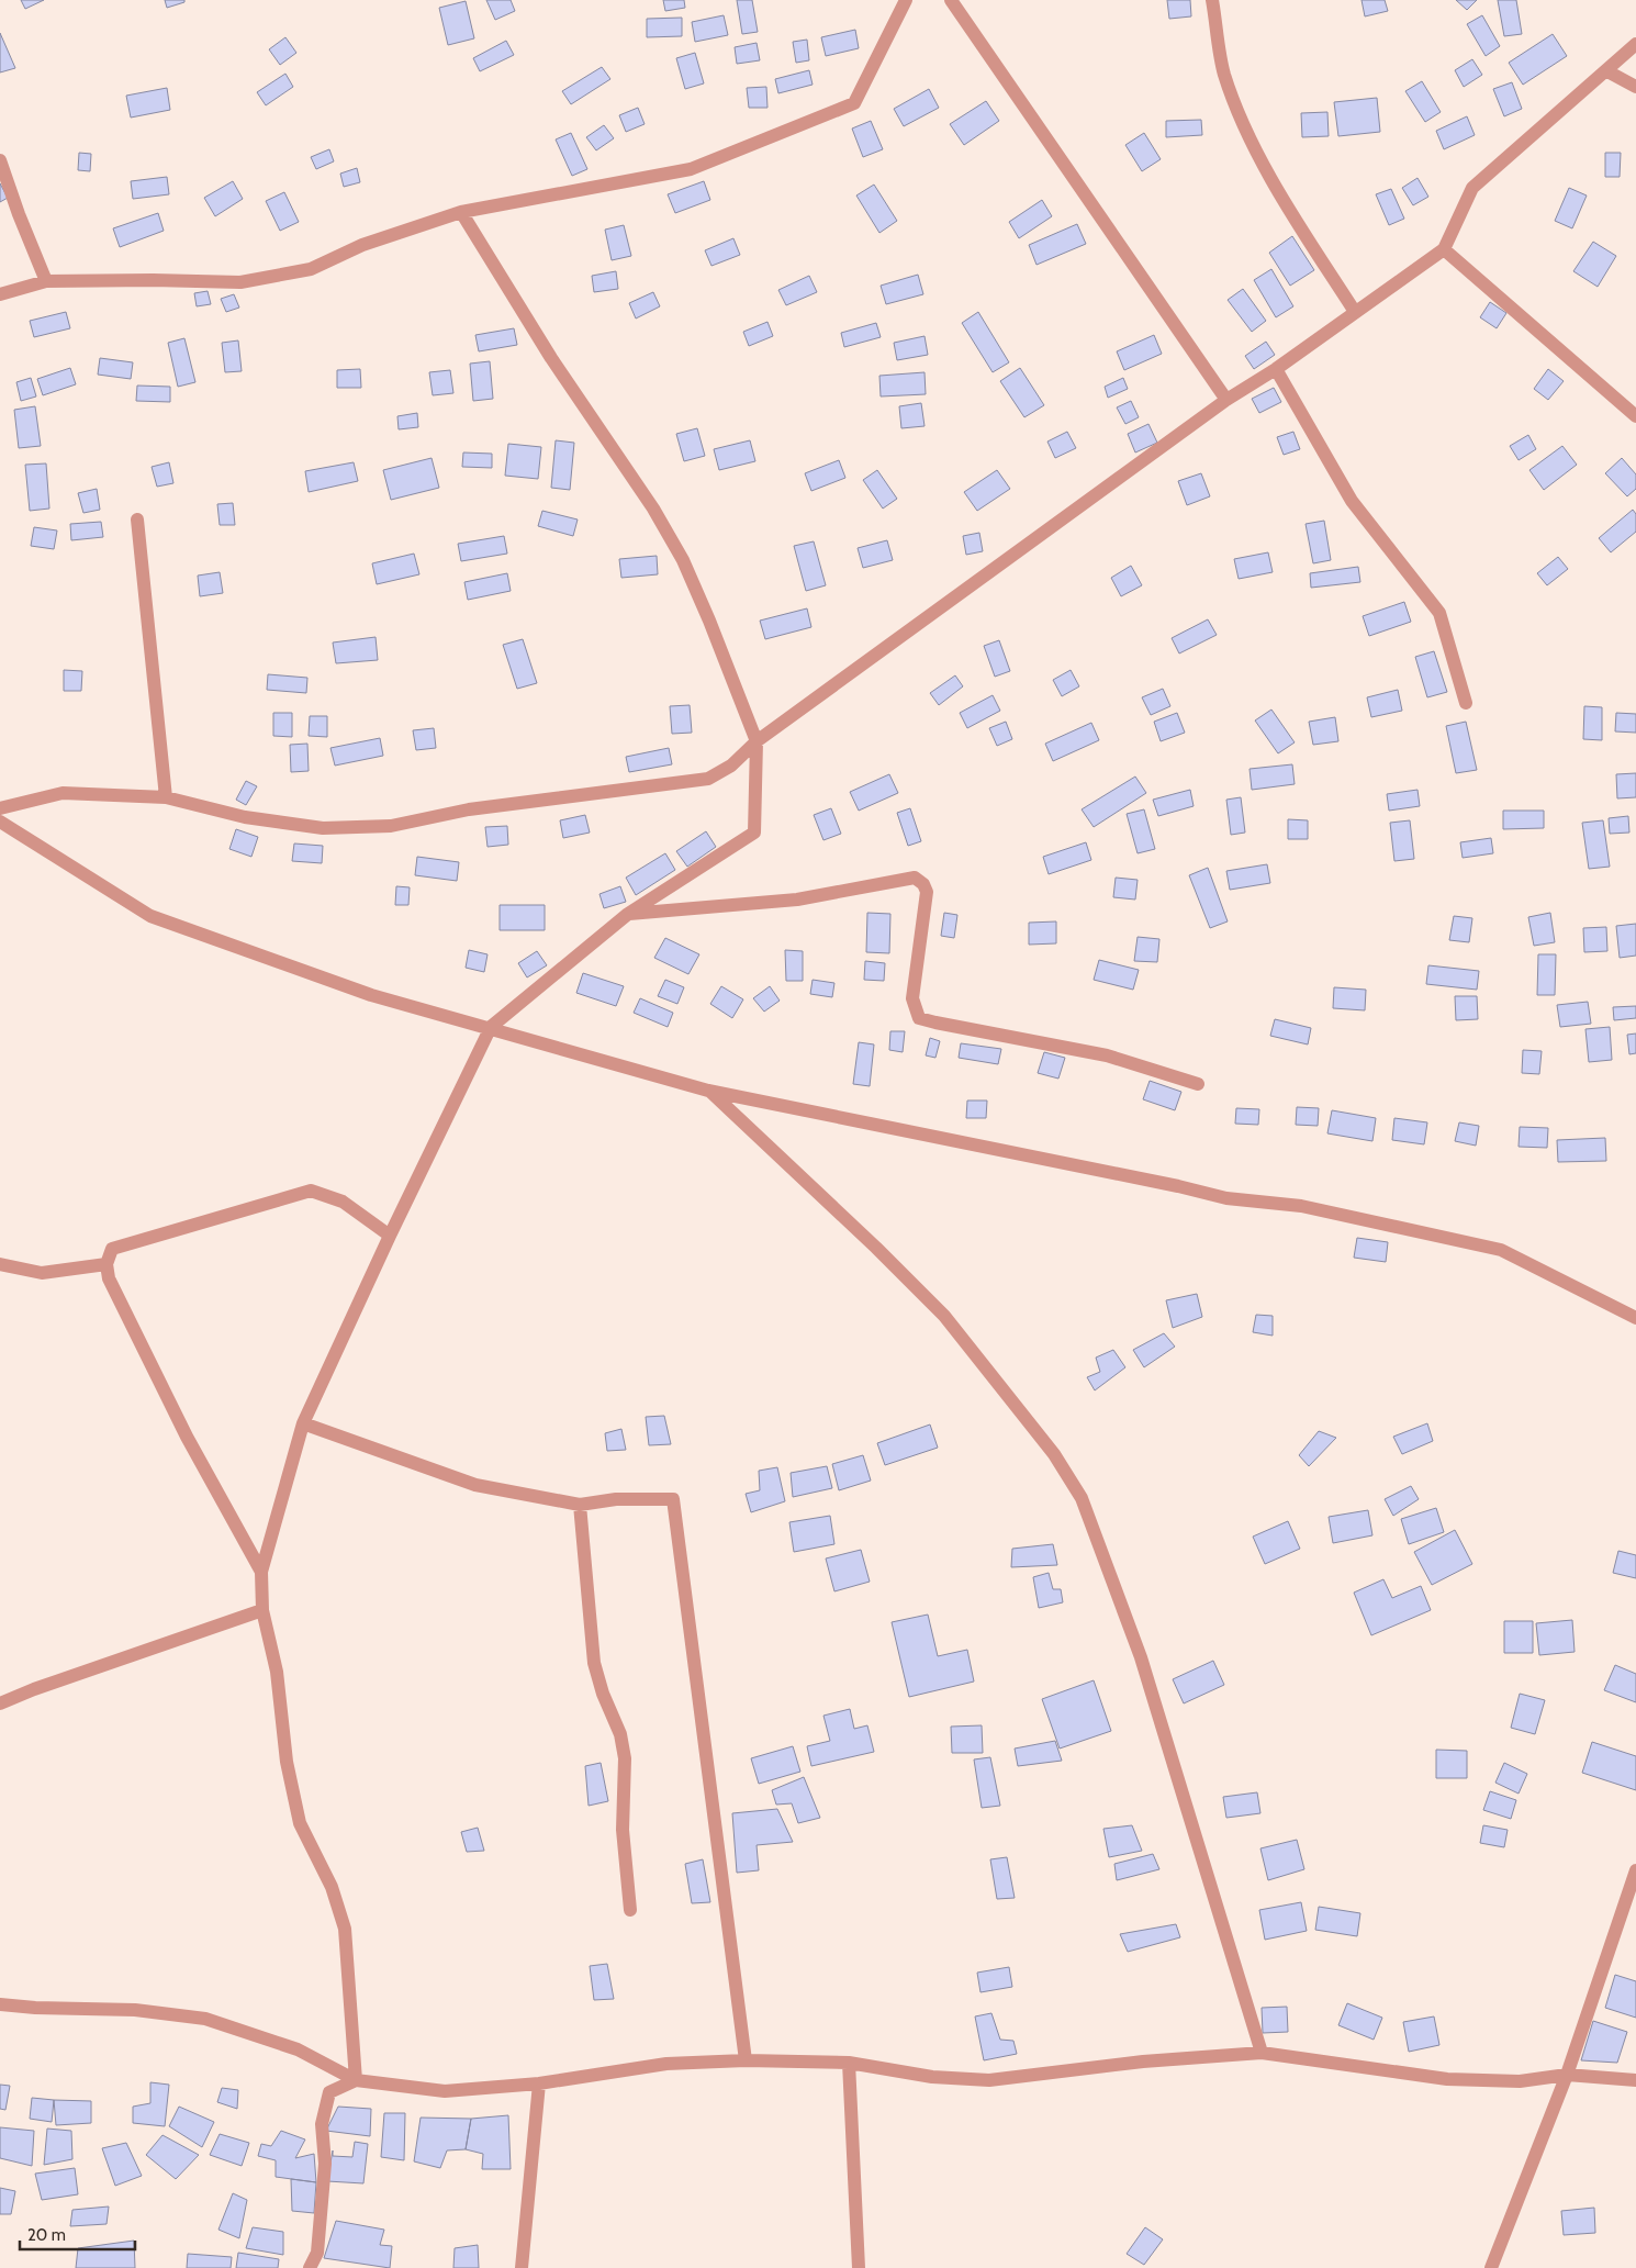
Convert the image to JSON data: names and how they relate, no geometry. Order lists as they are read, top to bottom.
{
  "scale_bar": "20 m"
}
